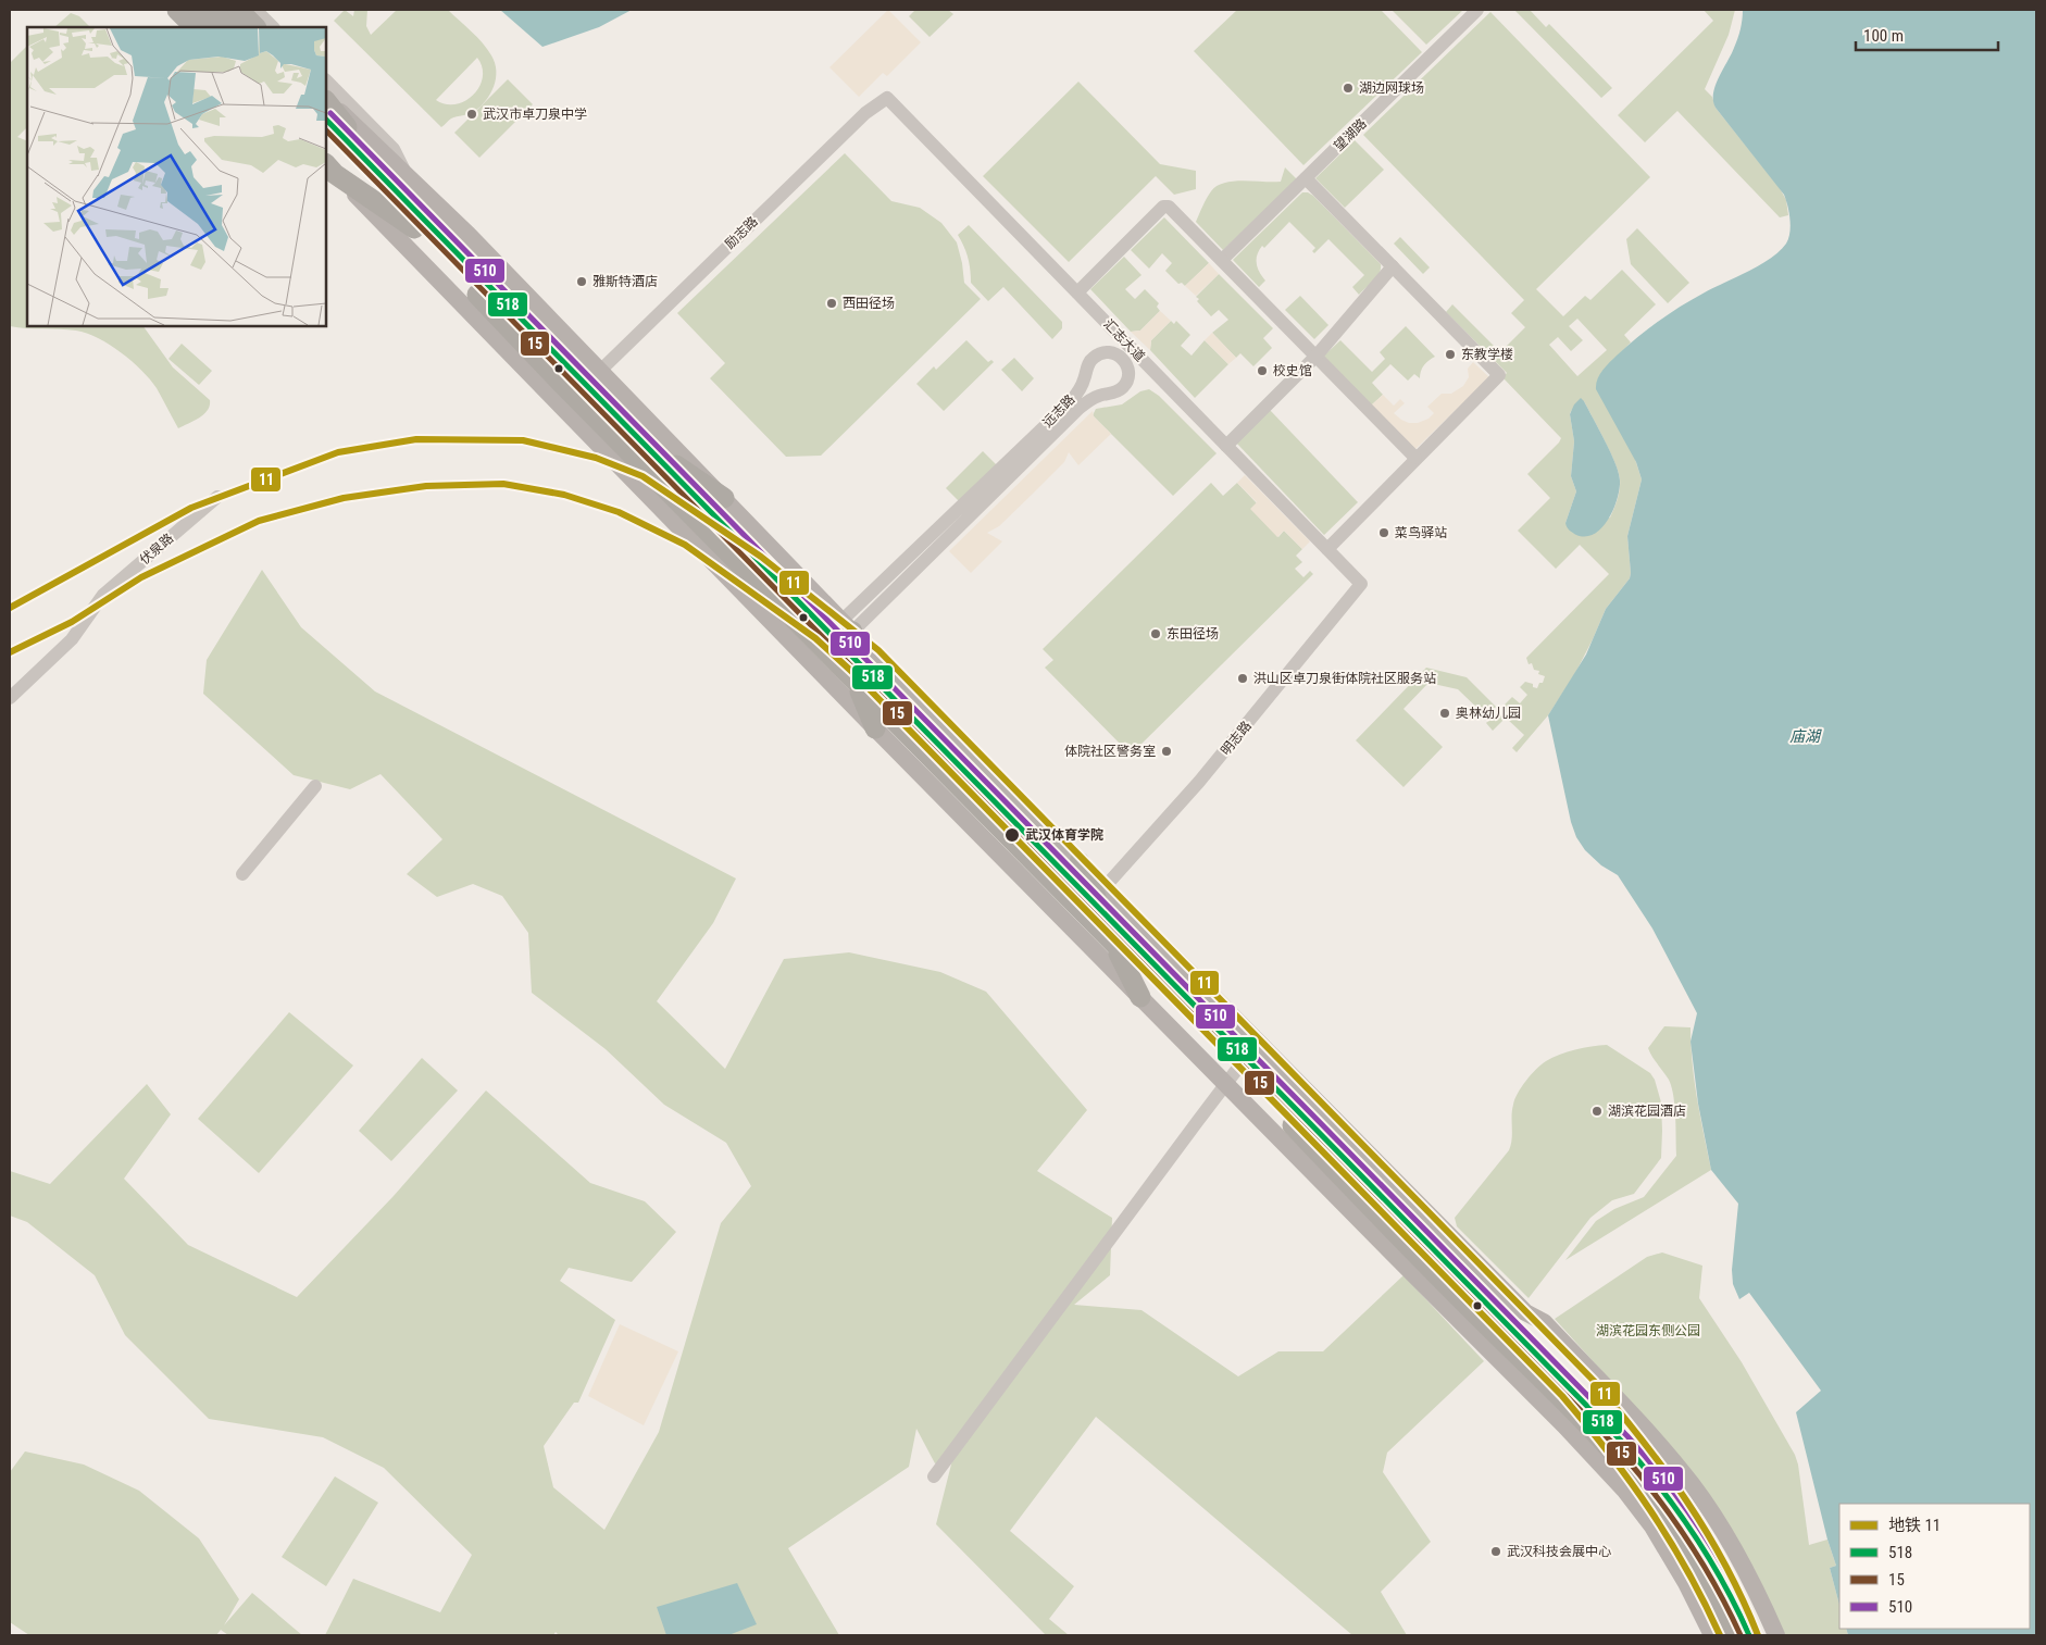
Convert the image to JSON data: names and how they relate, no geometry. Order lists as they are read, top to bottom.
{
  "streets": {
    "street": [
      "望湖路",
      "励志路",
      "汇志大道",
      "远志路",
      "伏泉路",
      "明志路"
    ]
  },
  "crossings": [
    ["励志路", "汇志大道"],
    ["汇志大道", "明志路"]
  ],
  "water": ["庙湖"],
  "parks": ["湖滨花园东侧公园"],
  "places": [
    "湖边网球场",
    "武汉市卓刀泉中学",
    "雅斯特酒店",
    "西田径场",
    "东教学楼",
    "校史馆",
    "菜鸟驿站",
    "东田径场",
    "洪山区卓刀泉街体院社区服务站",
    "奥林幼儿园",
    "体院社区警务室",
    "武汉体育学院",
    "湖滨花园酒店",
    "武汉科技会展中心"
  ],
  "lines": [
    "transit line 510",
    "transit line 518",
    "transit line 15",
    "metro line 11"
  ],
  "legend": [
    "地铁 11",
    "518",
    "15",
    "510"
  ],
  "scale_bar": "100 m"
}
